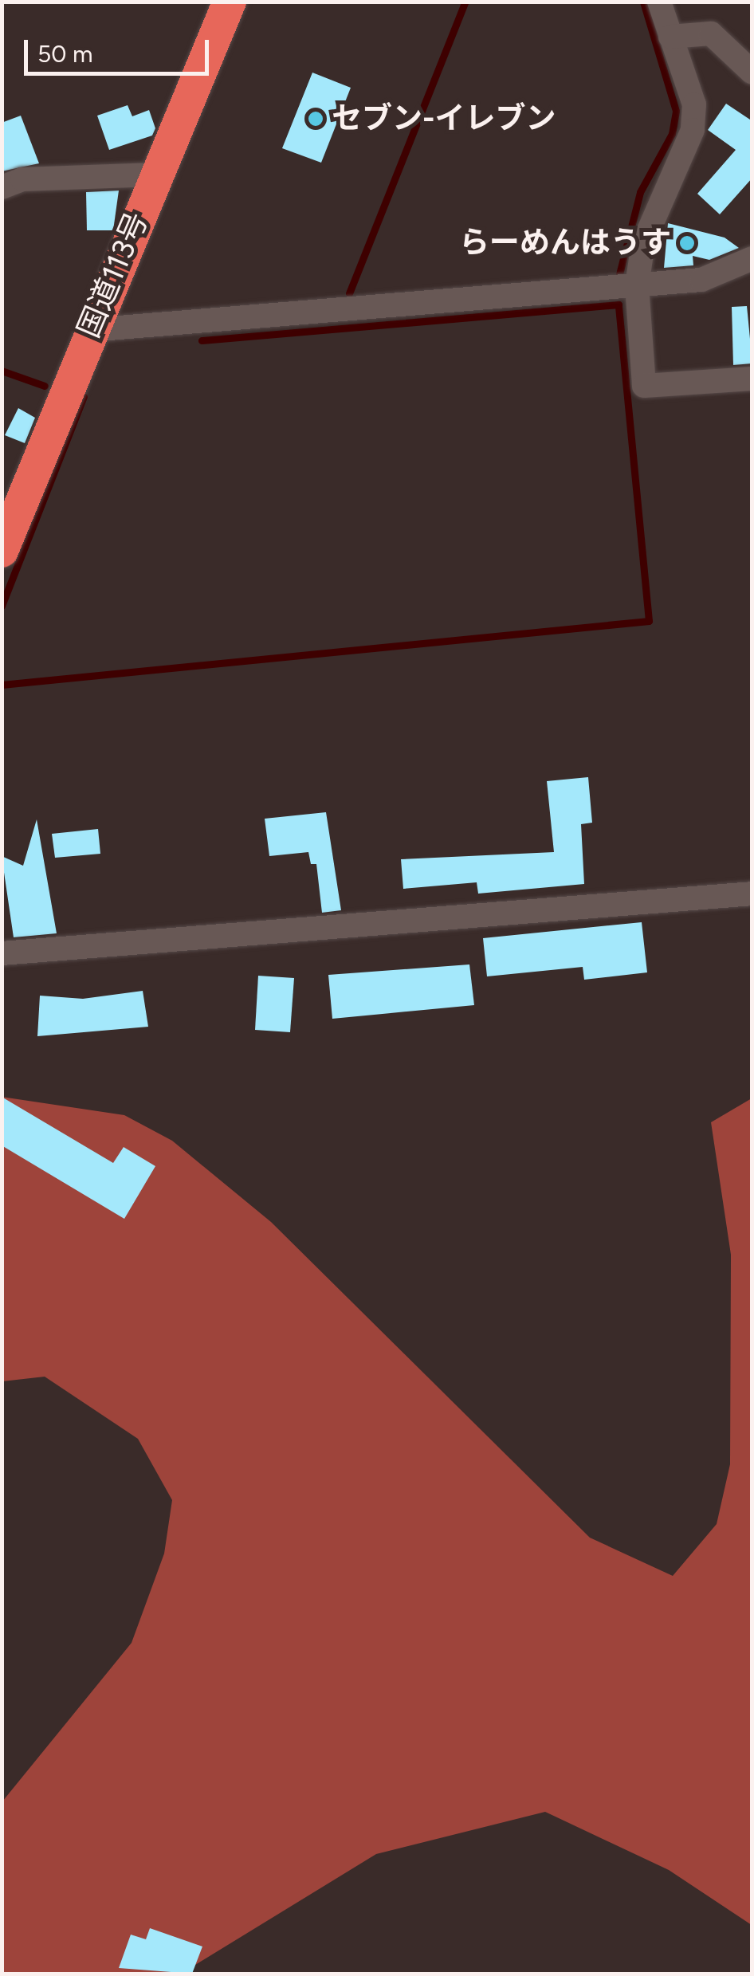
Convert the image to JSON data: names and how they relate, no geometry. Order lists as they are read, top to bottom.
{
  "streets": {
    "highway": ["国道113号"]
  },
  "places": ["セブン-イレブン", "らーめんはうす"],
  "scale_bar": "50 m"
}
